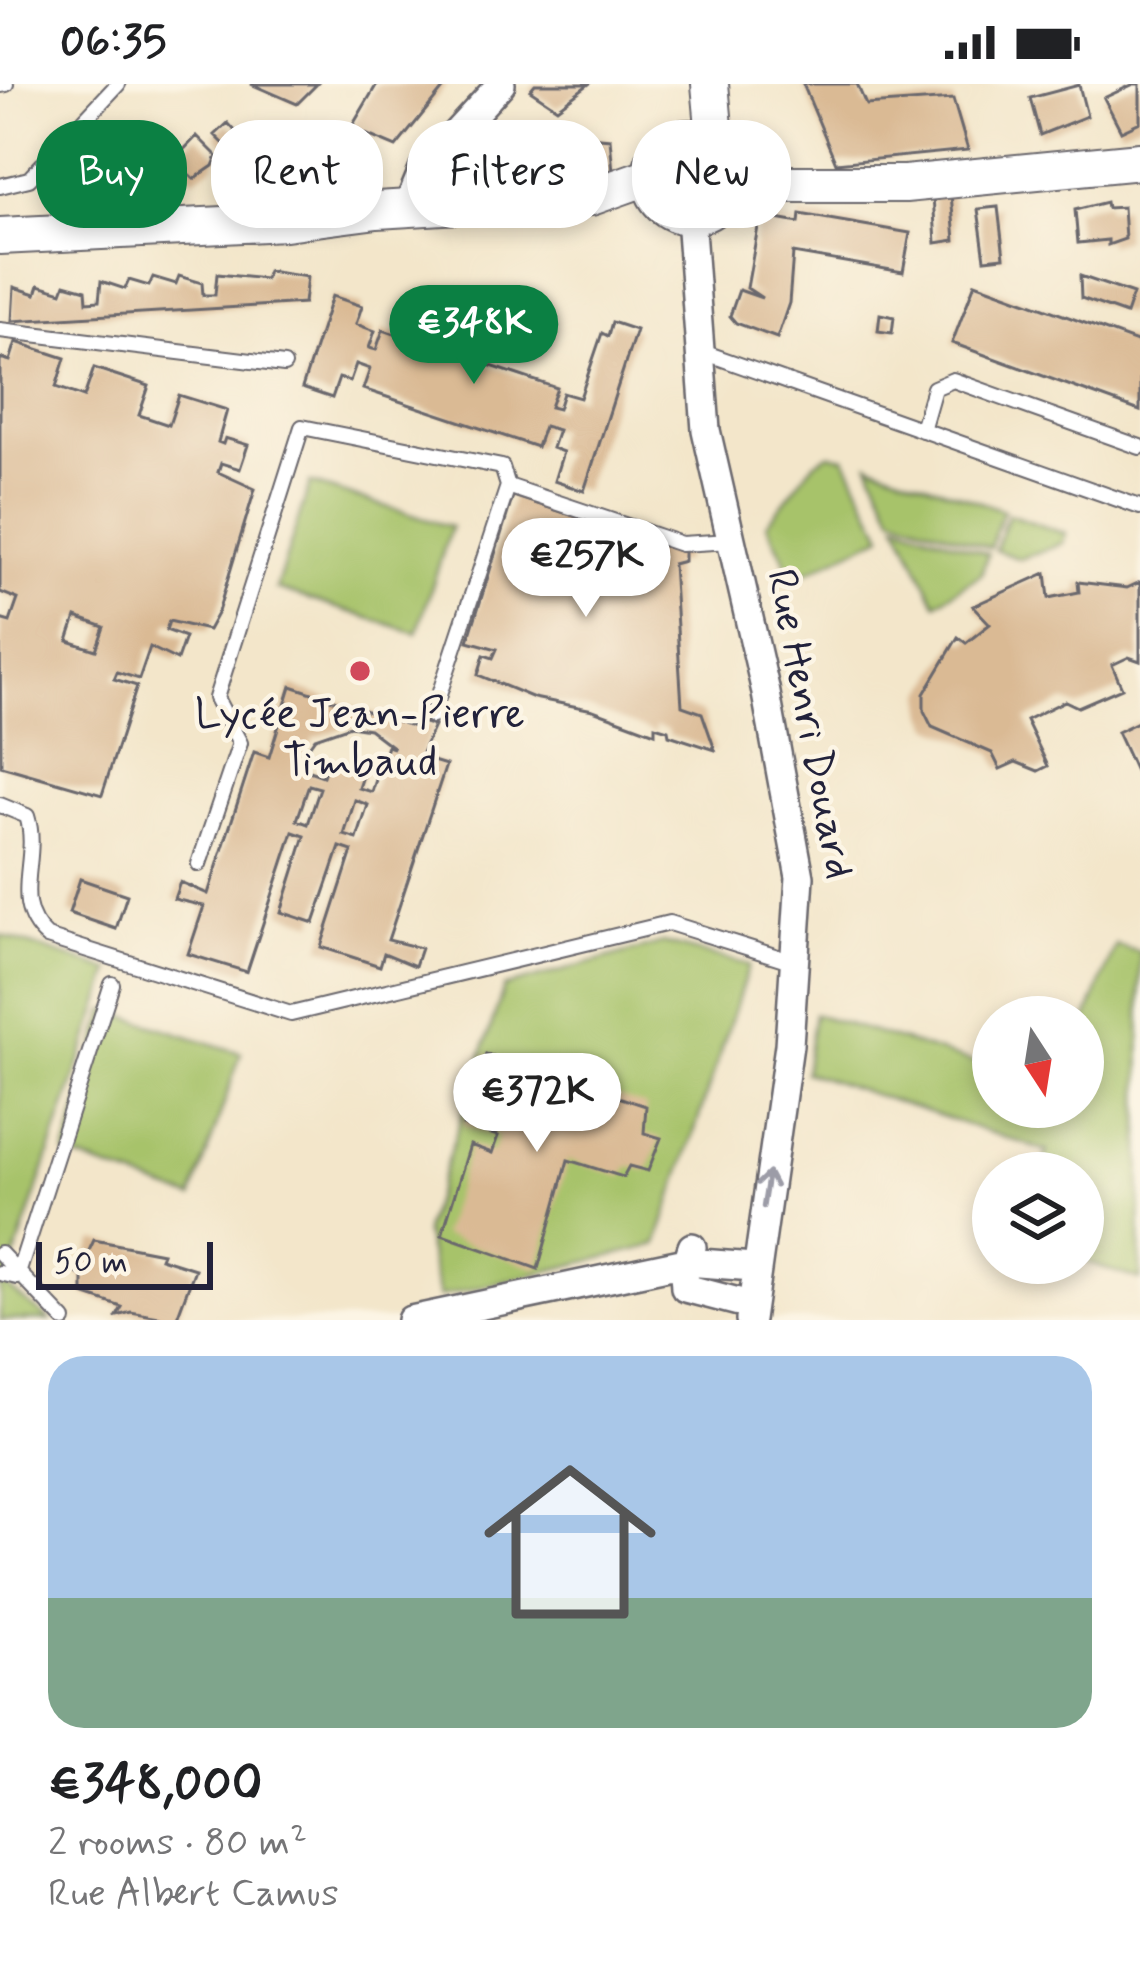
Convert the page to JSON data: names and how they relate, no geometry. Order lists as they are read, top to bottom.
{
  "streets": {
    "street": ["Rue Henri Douard"]
  },
  "places": ["Lycée Jean-Pierre Timbaud"],
  "scale_bar": "50 m",
  "north": "bottom",
  "page": {
    "status": "06:35",
    "chip": [
      "Buy",
      "Rent",
      "Filters",
      "New"
    ],
    "price": ["€348K", "€257K", "€372K"],
    "scale": "50 m",
    "list": [
      {
        "name": "€348,000",
        "note": "2 rooms · 80 m² · Rue Albert Camus"
      }
    ]
  }
}
